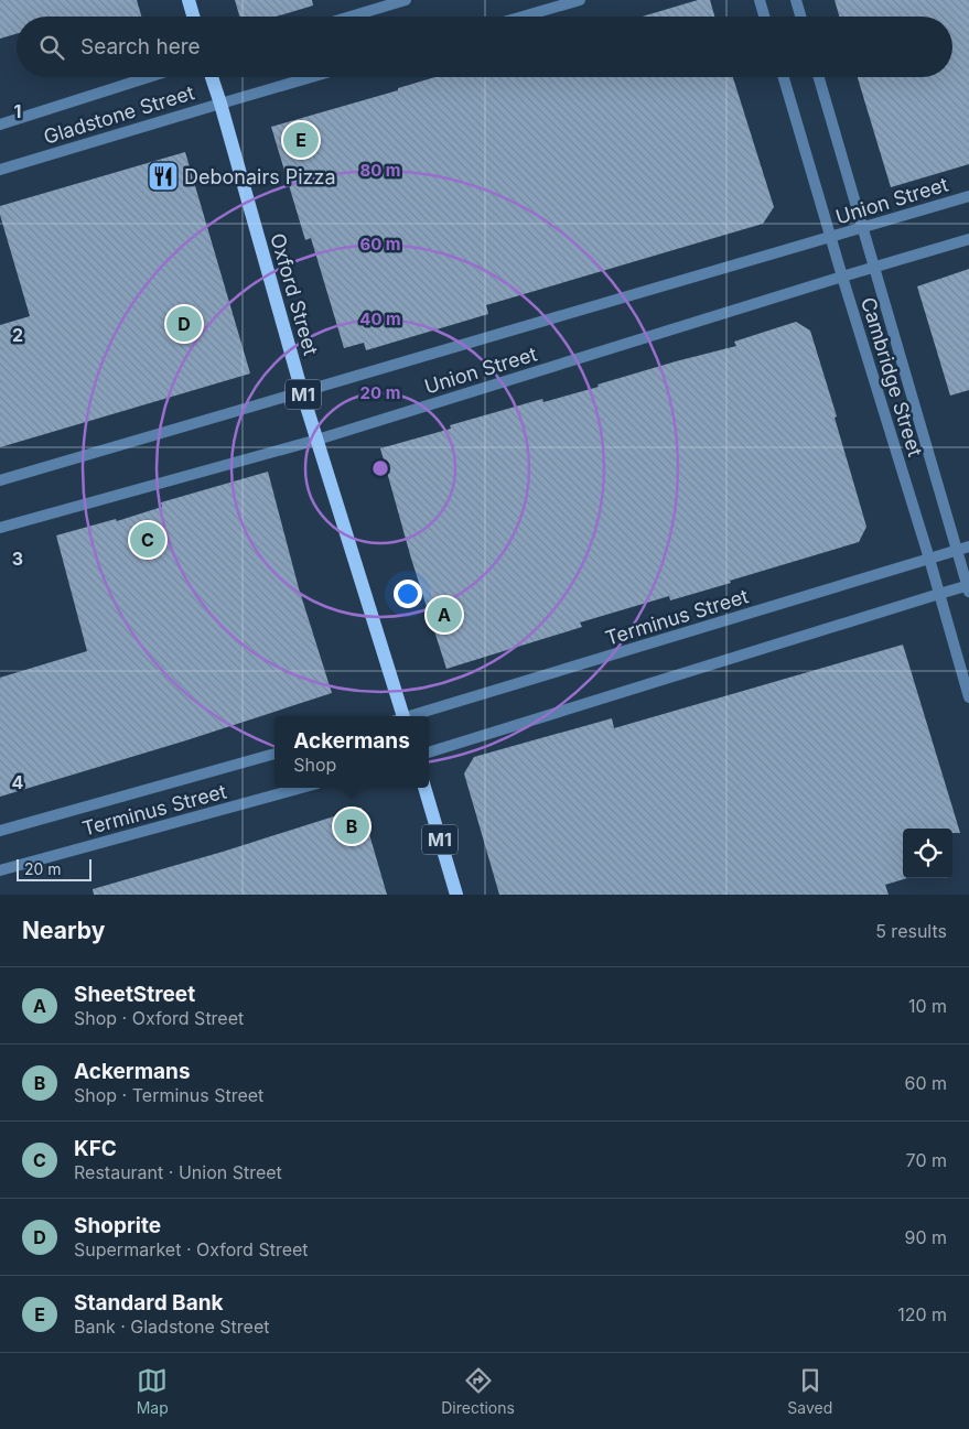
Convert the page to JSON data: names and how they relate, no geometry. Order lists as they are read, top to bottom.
{
  "streets": {
    "main road": ["Oxford Street", "M1"],
    "street": [
      "Gladstone Street",
      "Union Street",
      "Cambridge Street",
      "Terminus Street"
    ]
  },
  "crossings": [
    ["Gladstone Street", "Oxford Street"],
    ["Union Street", "Oxford Street"],
    ["Union Street", "Cambridge Street"],
    ["Cambridge Street", "Terminus Street"]
  ],
  "places": {
    "restaurant": ["Debonairs Pizza"]
  },
  "scale_bar": "20 m",
  "page": {
    "search": "Search here",
    "pins": [
      "E",
      "D",
      "C",
      "A",
      "B"
    ],
    "popup": ["Ackermans", "Shop"],
    "scale": "20 m",
    "heading": ["Nearby", "5 results"],
    "list": [
      {
        "mark": "A",
        "name": "SheetStreet",
        "note": "Shop · Oxford Street",
        "value": "10 m"
      },
      {
        "mark": "B",
        "name": "Ackermans",
        "note": "Shop · Terminus Street",
        "value": "60 m"
      },
      {
        "mark": "C",
        "name": "KFC",
        "note": "Restaurant · Union Street",
        "value": "70 m"
      },
      {
        "mark": "D",
        "name": "Shoprite",
        "note": "Supermarket · Oxford Street",
        "value": "90 m"
      },
      {
        "mark": "E",
        "name": "Standard Bank",
        "note": "Bank · Gladstone Street",
        "value": "120 m"
      }
    ],
    "nav": ["Map", "Directions", "Saved"]
  },
  "grid": {
    "rows": [
      "1",
      "2",
      "3",
      "4"
    ]
  },
  "rings": [
    "80 m",
    "60 m",
    "40 m",
    "20 m"
  ]
}
